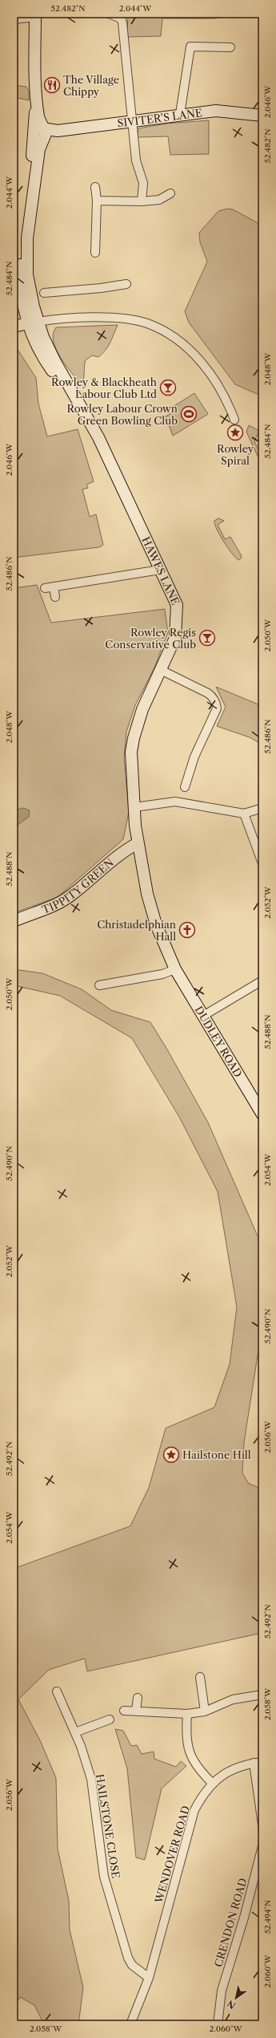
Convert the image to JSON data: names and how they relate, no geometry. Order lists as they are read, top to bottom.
{
  "streets": {
    "main road": [
      "SIVITER'S LANE",
      "HAWES LANE",
      "TIPPITY GREEN",
      "DUDLEY ROAD"
    ],
    "street": ["HAILSTONE CLOSE", "WENDOVER ROAD", "CRENDON ROAD"]
  },
  "crossings": [
    ["SIVITER'S LANE", "HAWES LANE"],
    ["HAWES LANE", "TIPPITY GREEN"],
    ["HAWES LANE", "DUDLEY ROAD"],
    ["TIPPITY GREEN", "DUDLEY ROAD"],
    ["HAILSTONE CLOSE", "WENDOVER ROAD"]
  ],
  "places": {
    "restaurant": ["The Village Chippy"],
    "bar": ["Rowley & Blackheath Labour Club Ltd", "Rowley Regis Conservative Club"],
    "sports": ["Rowley Labour Crown Green Bowling Club"],
    "place": ["Rowley Spiral", "Hailstone Hill"],
    "church": ["Christadelphian Hall"]
  },
  "north": "bottom left",
  "coordinates": [
    "52.482°N",
    "2.044°W",
    "2.046°W",
    "52.484°N",
    "2.048°W",
    "52.486°N",
    "2.050°W",
    "52.488°N",
    "2.052°W",
    "52.490°N",
    "2.054°W",
    "2.056°W",
    "52.492°N",
    "2.058°W",
    "52.494°N",
    "2.060°W"
  ]
}
